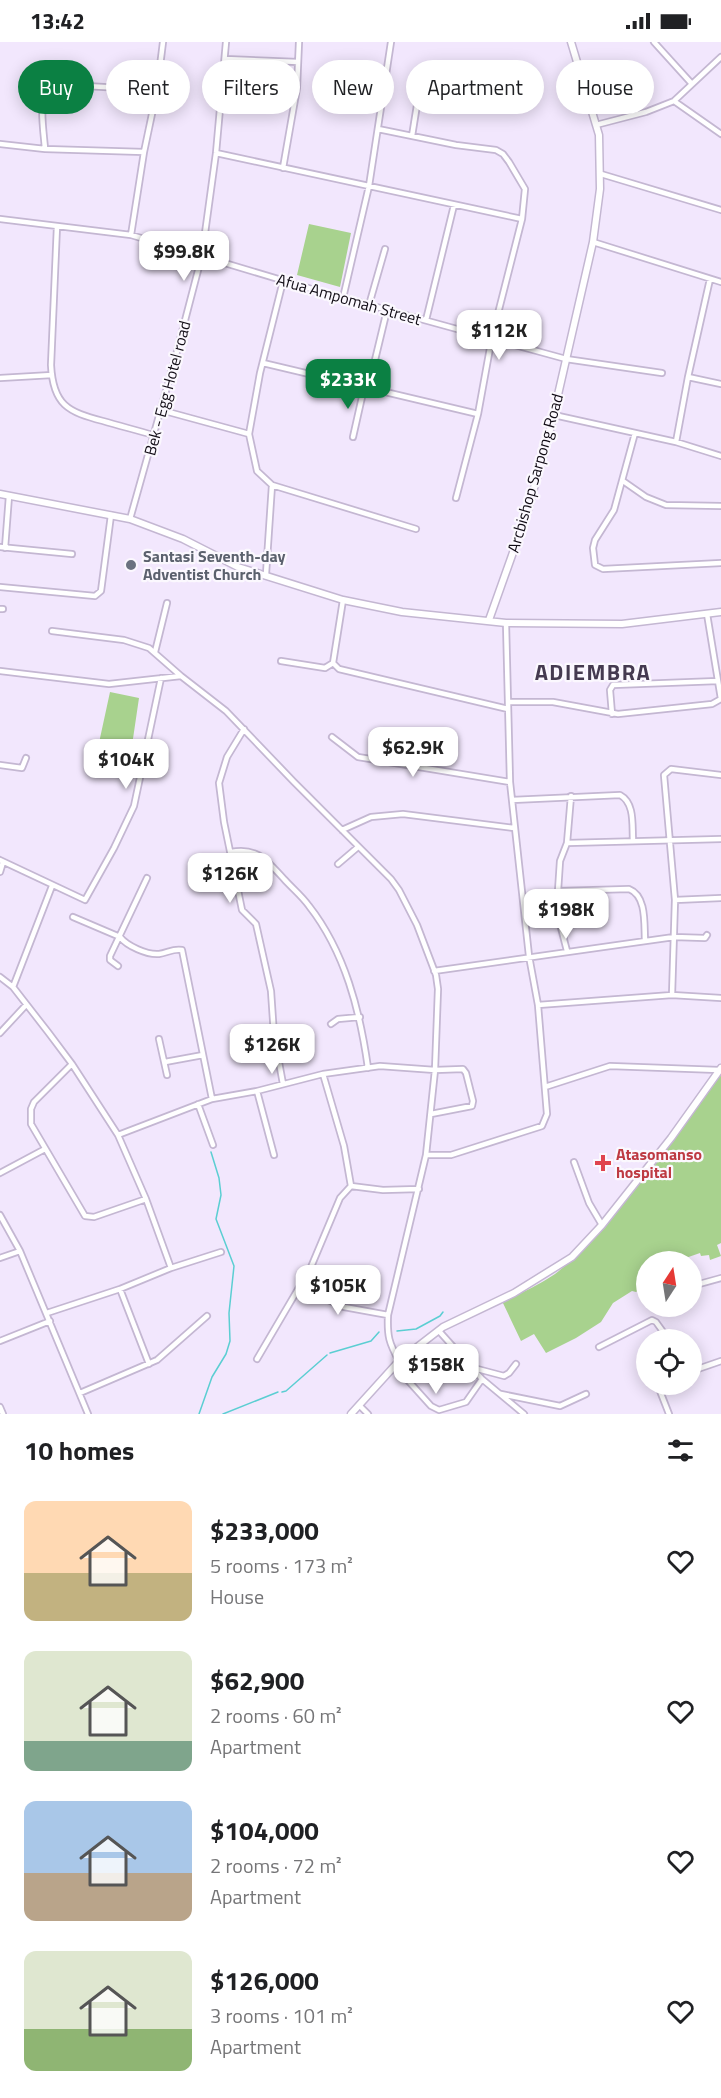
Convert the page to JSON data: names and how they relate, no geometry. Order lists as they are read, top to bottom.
{
  "streets": {
    "street": ["Afua Ampomah Street", "Bek - Egg Hotel road", "Arcbishop Sarpong Road"]
  },
  "crossings": [
    ["Afua Ampomah Street", "Bek - Egg Hotel road"],
    ["Afua Ampomah Street", "Arcbishop Sarpong Road"]
  ],
  "districts": ["ADIEMBRA"],
  "places": {
    "other": ["Santasi Seventh-day Adventist Church"],
    "health": ["Atasomanso hospital"]
  },
  "north": "top",
  "page": {
    "status": "13:42",
    "chip": [
      "Buy",
      "Rent",
      "Filters",
      "New",
      "Apartment",
      "House"
    ],
    "price": [
      "$99.8K",
      "$112K",
      "$233K",
      "$62.9K",
      "$104K",
      "$126K",
      "$198K",
      "$126K",
      "$105K",
      "$158K"
    ],
    "heading": "10 homes",
    "list": [
      {
        "name": "$233,000",
        "note": "5 rooms · 173 m² · House"
      },
      {
        "name": "$62,900",
        "note": "2 rooms · 60 m² · Apartment"
      },
      {
        "name": "$104,000",
        "note": "2 rooms · 72 m² · Apartment"
      },
      {
        "name": "$126,000",
        "note": "3 rooms · 101 m² · Apartment"
      }
    ]
  }
}
